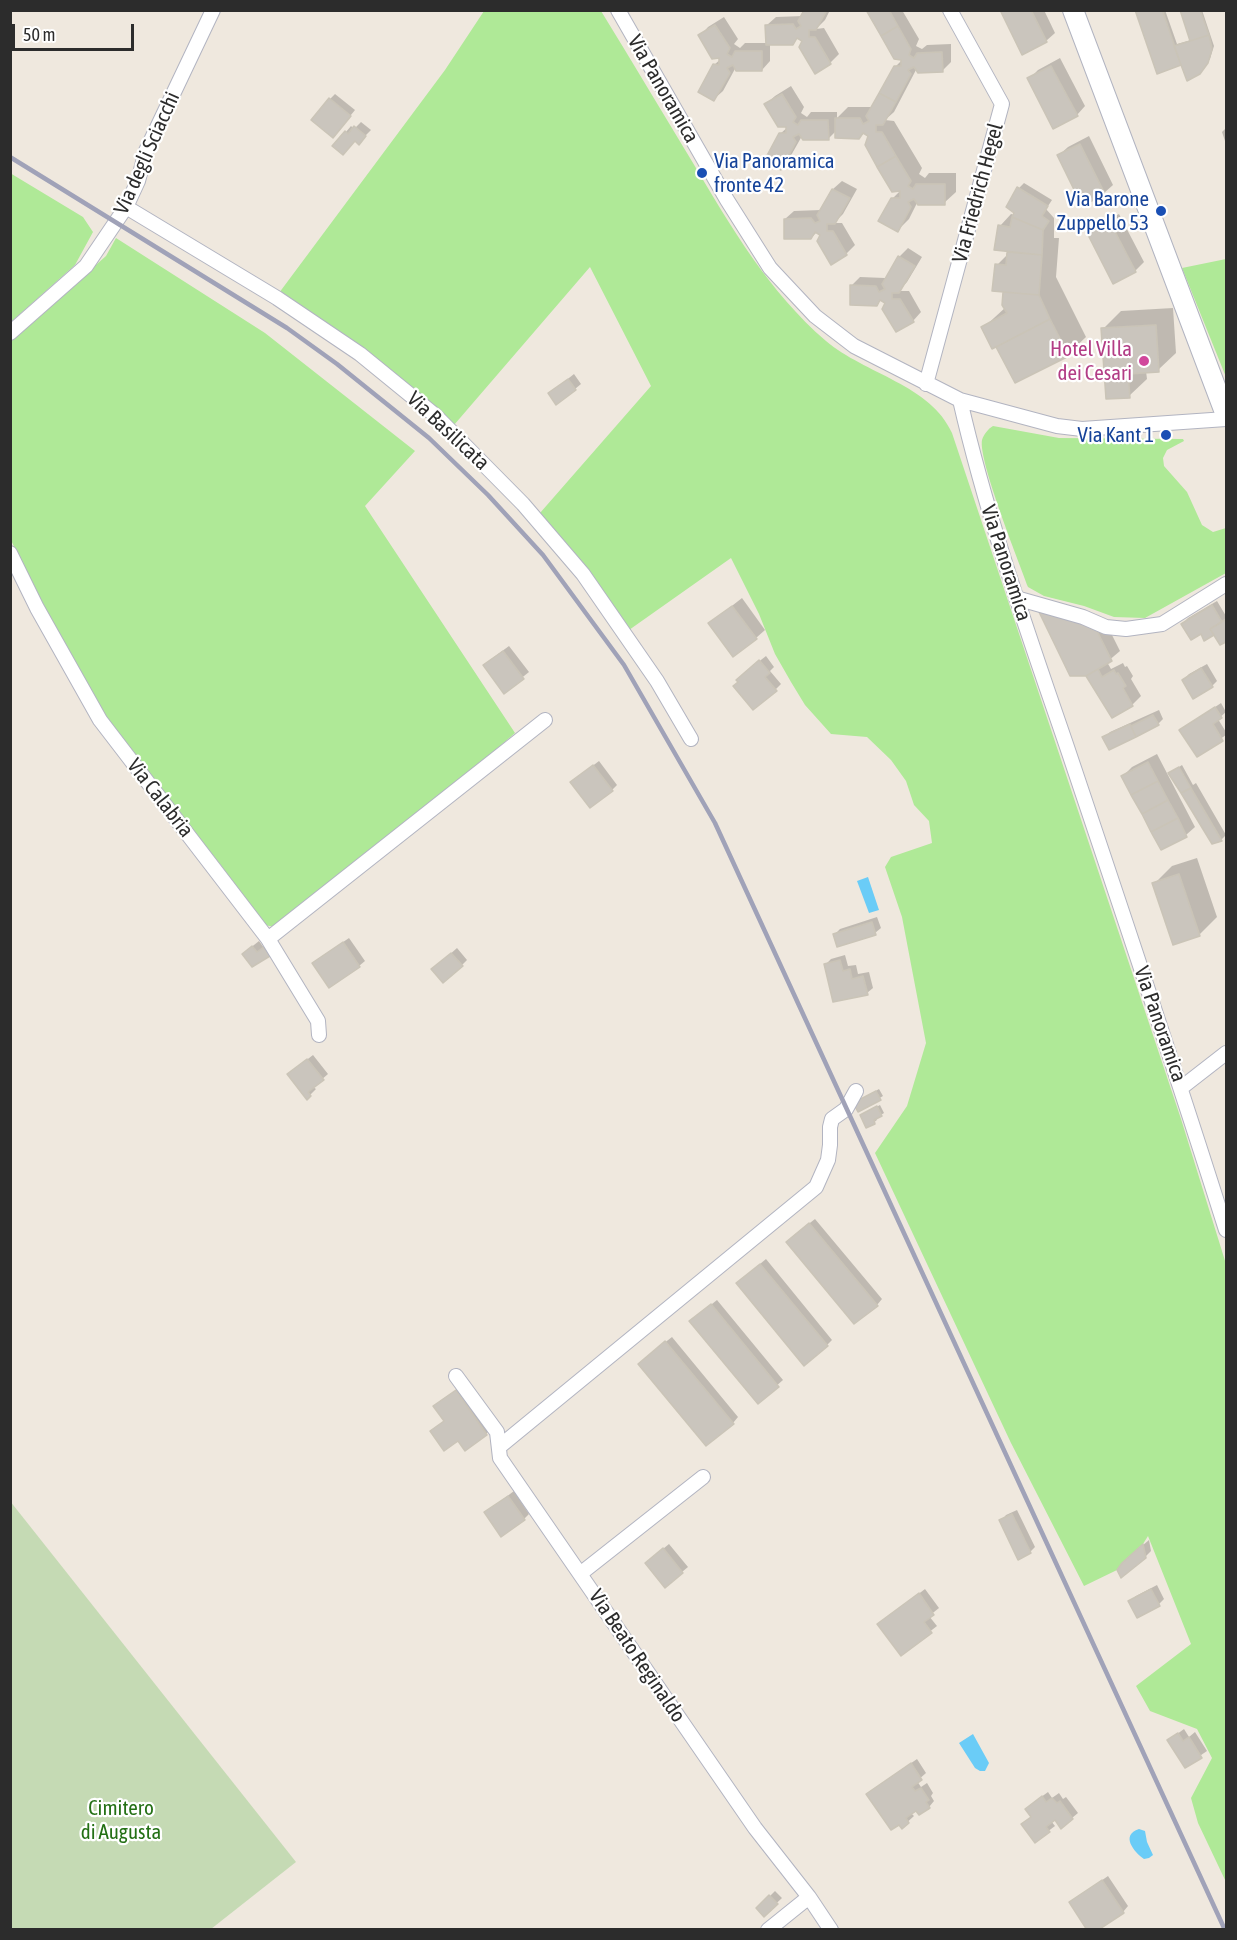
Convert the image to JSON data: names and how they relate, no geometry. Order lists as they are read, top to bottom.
{
  "streets": {
    "street": [
      "Via Panoramica",
      "Via degli Sciacchi",
      "Via Friedrich Hegel",
      "Via Basilicata",
      "Via Calabria",
      "Via Beato Reginaldo"
    ]
  },
  "crossings": [
    ["Via Panoramica", "Via Friedrich Hegel"],
    ["Via degli Sciacchi", "Via Basilicata"]
  ],
  "parks": ["Cimitero di Augusta"],
  "places": [
    "Via Panoramica fronte 42",
    "Via Barone Zuppello 53",
    "Hotel Villa dei Cesari",
    "Via Kant 1"
  ],
  "scale_bar": "50 m"
}
